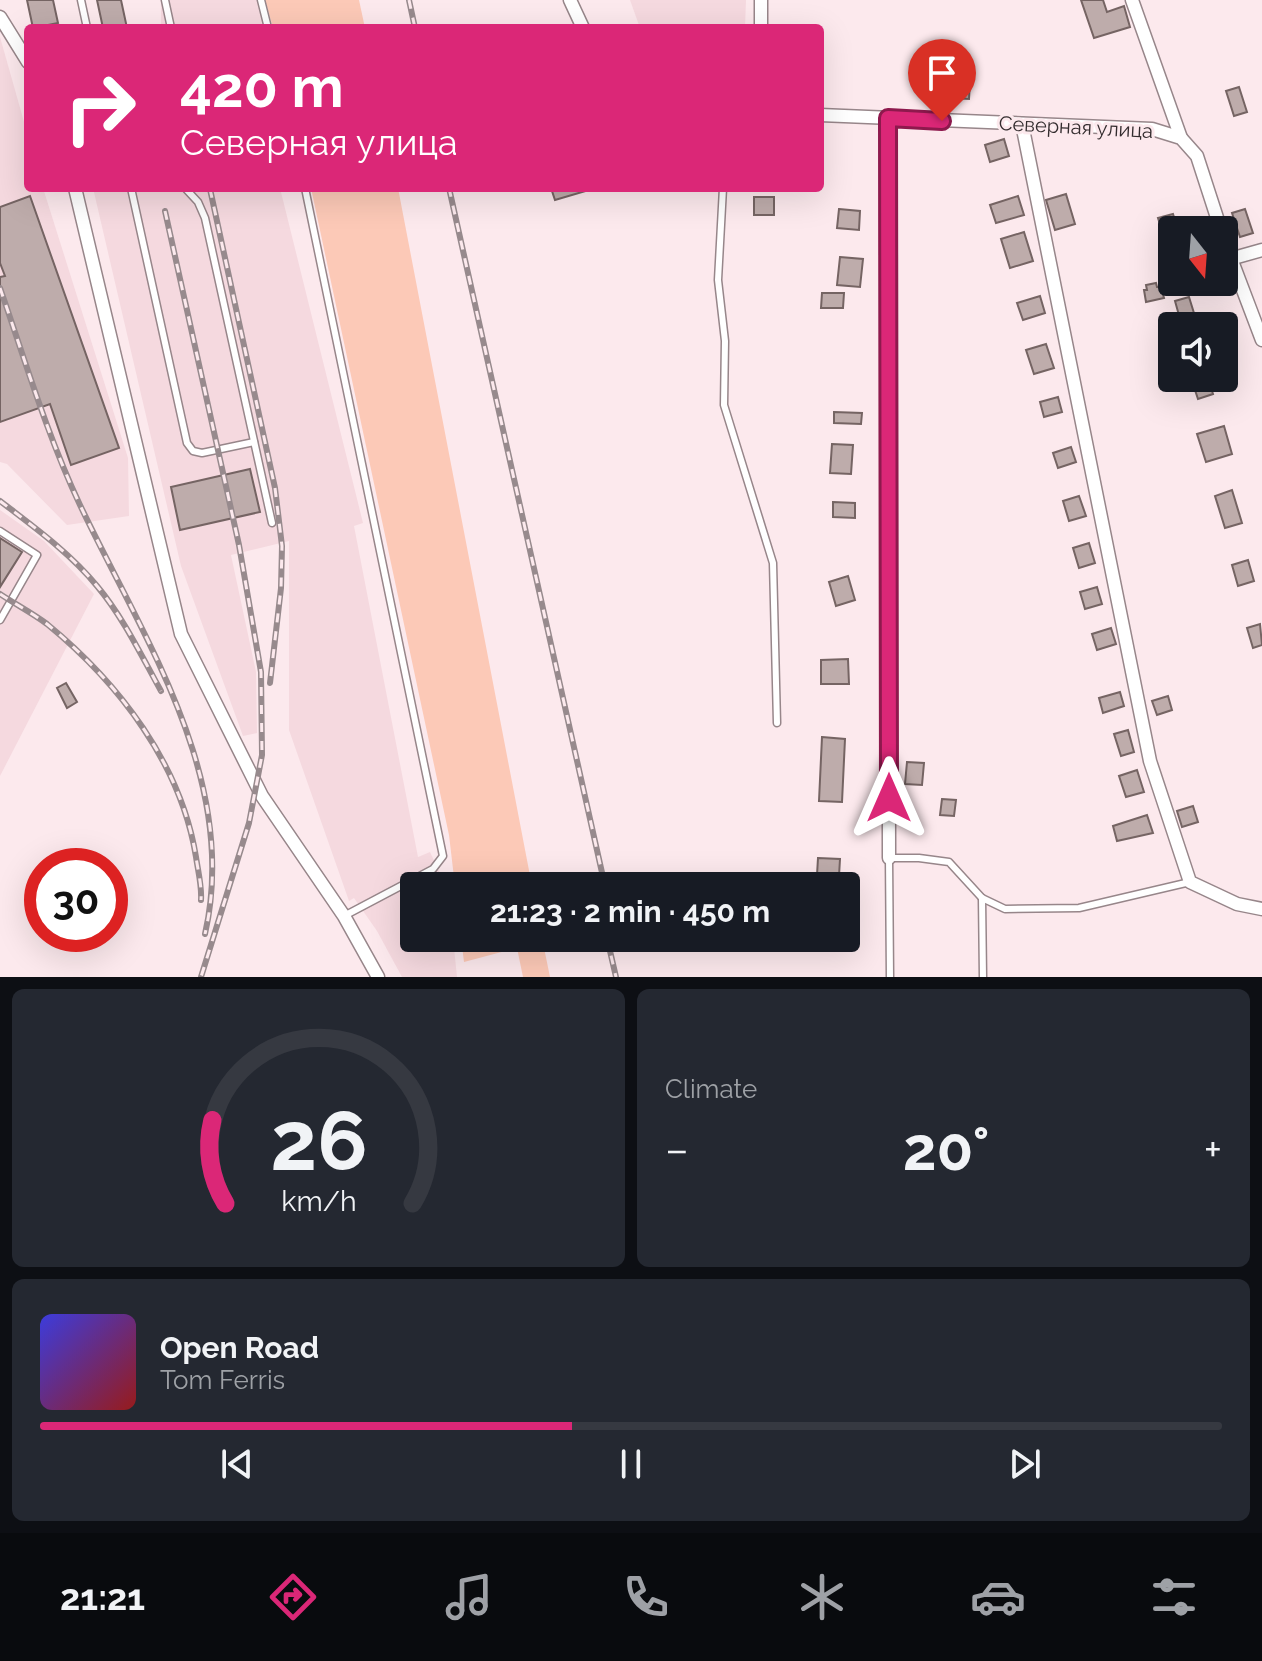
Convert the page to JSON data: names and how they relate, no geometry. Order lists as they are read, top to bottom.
{
  "streets": {
    "street": ["Северная улица"]
  },
  "north": "bottom",
  "page": {
    "turn": ["420 m", "Северная улица"],
    "limit": "30",
    "trip": "21:23 · 2 min · 450 m",
    "tile": "Climate",
    "heat": ["−", "20°", "+"],
    "song": ["Open Road", "Tom Ferris"],
    "tabs": "21:21",
    "gauge": ["26", "km/h"]
  }
}
